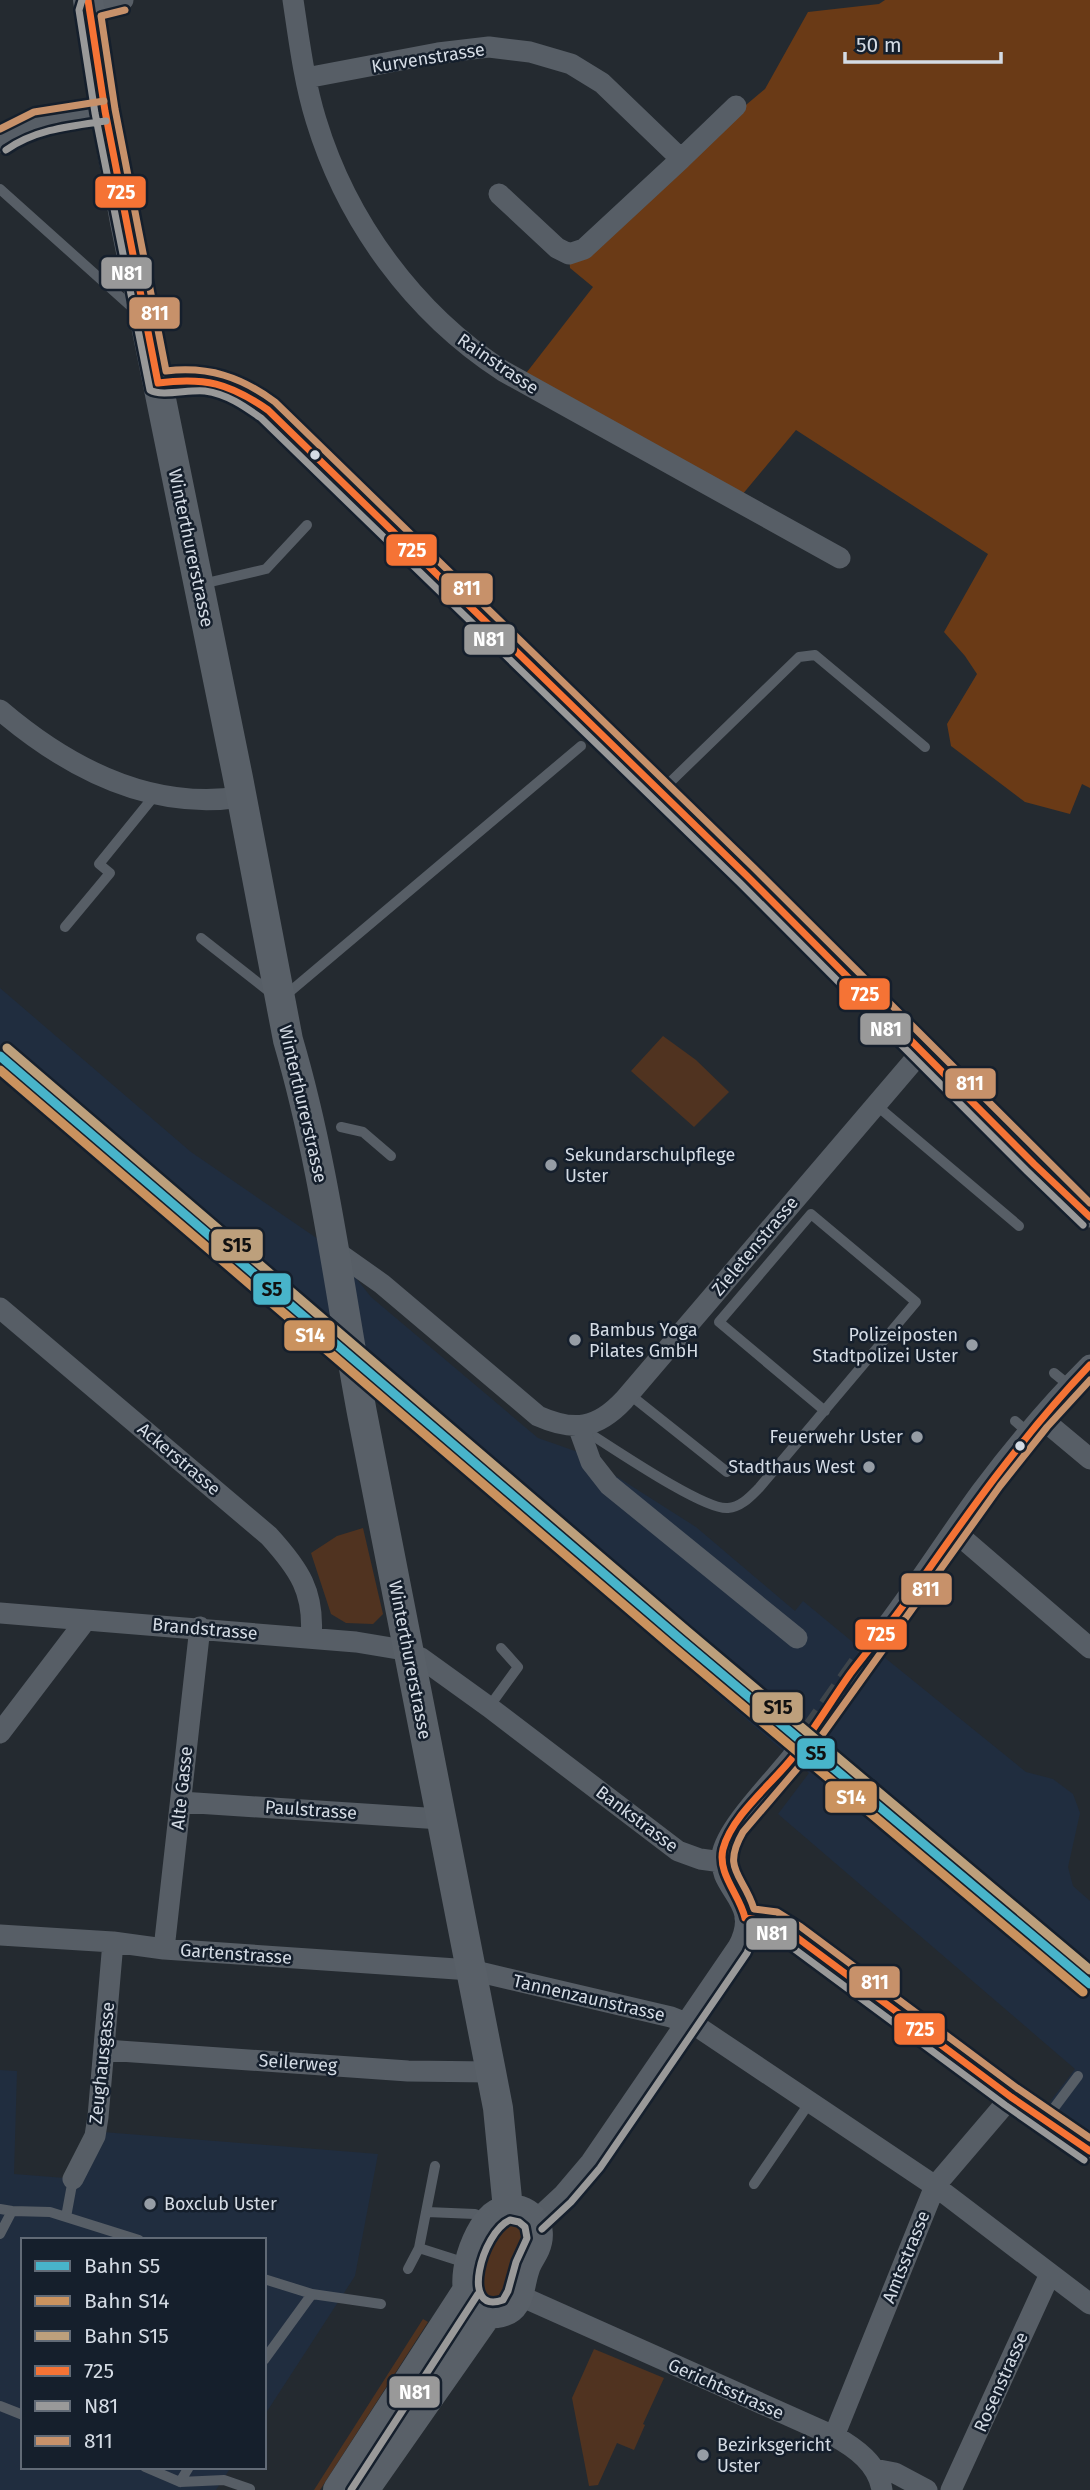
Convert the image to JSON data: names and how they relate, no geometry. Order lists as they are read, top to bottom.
{
  "streets": {
    "main road": ["Winterthurerstrasse"],
    "street": [
      "Kurvenstrasse",
      "Rainstrasse",
      "Zieletenstrasse",
      "Ackerstrasse",
      "Brandstrasse",
      "Alte Gasse",
      "Paulstrasse",
      "Bankstrasse",
      "Gartenstrasse",
      "Tannenzaunstrasse",
      "Zeughausgasse",
      "Seilerweg",
      "Amtsstrasse",
      "Rosenstrasse",
      "Gerichtsstrasse"
    ]
  },
  "crossings": [
    ["Kurvenstrasse", "Rainstrasse"],
    ["Winterthurerstrasse", "Brandstrasse"],
    ["Winterthurerstrasse", "Paulstrasse"],
    ["Winterthurerstrasse", "Bankstrasse"],
    ["Winterthurerstrasse", "Gartenstrasse"],
    ["Winterthurerstrasse", "Tannenzaunstrasse"],
    ["Winterthurerstrasse", "Seilerweg"],
    ["Winterthurerstrasse", "Gerichtsstrasse"],
    ["Ackerstrasse", "Brandstrasse"],
    ["Brandstrasse", "Alte Gasse"],
    ["Brandstrasse", "Bankstrasse"],
    ["Alte Gasse", "Paulstrasse"],
    ["Alte Gasse", "Gartenstrasse"],
    ["Gartenstrasse", "Tannenzaunstrasse"],
    ["Gartenstrasse", "Zeughausgasse"],
    ["Tannenzaunstrasse", "Amtsstrasse"],
    ["Tannenzaunstrasse", "Rosenstrasse"],
    ["Zeughausgasse", "Seilerweg"],
    ["Amtsstrasse", "Gerichtsstrasse"]
  ],
  "places": [
    "Sekundarschulpflege Uster",
    "Bambus Yoga Pilates GmbH",
    "Polizeiposten Stadtpolizei Uster",
    "Feuerwehr Uster",
    "Stadthaus West",
    "Boxclub Uster",
    "Bezirksgericht Uster"
  ],
  "lines": [
    "transit line 725",
    "transit line N81",
    "transit line 811",
    "rail line S15",
    "rail line S5",
    "rail line S14"
  ],
  "legend": [
    "Bahn S5",
    "Bahn S14",
    "Bahn S15",
    "725",
    "N81",
    "811"
  ],
  "scale_bar": "50 m"
}
